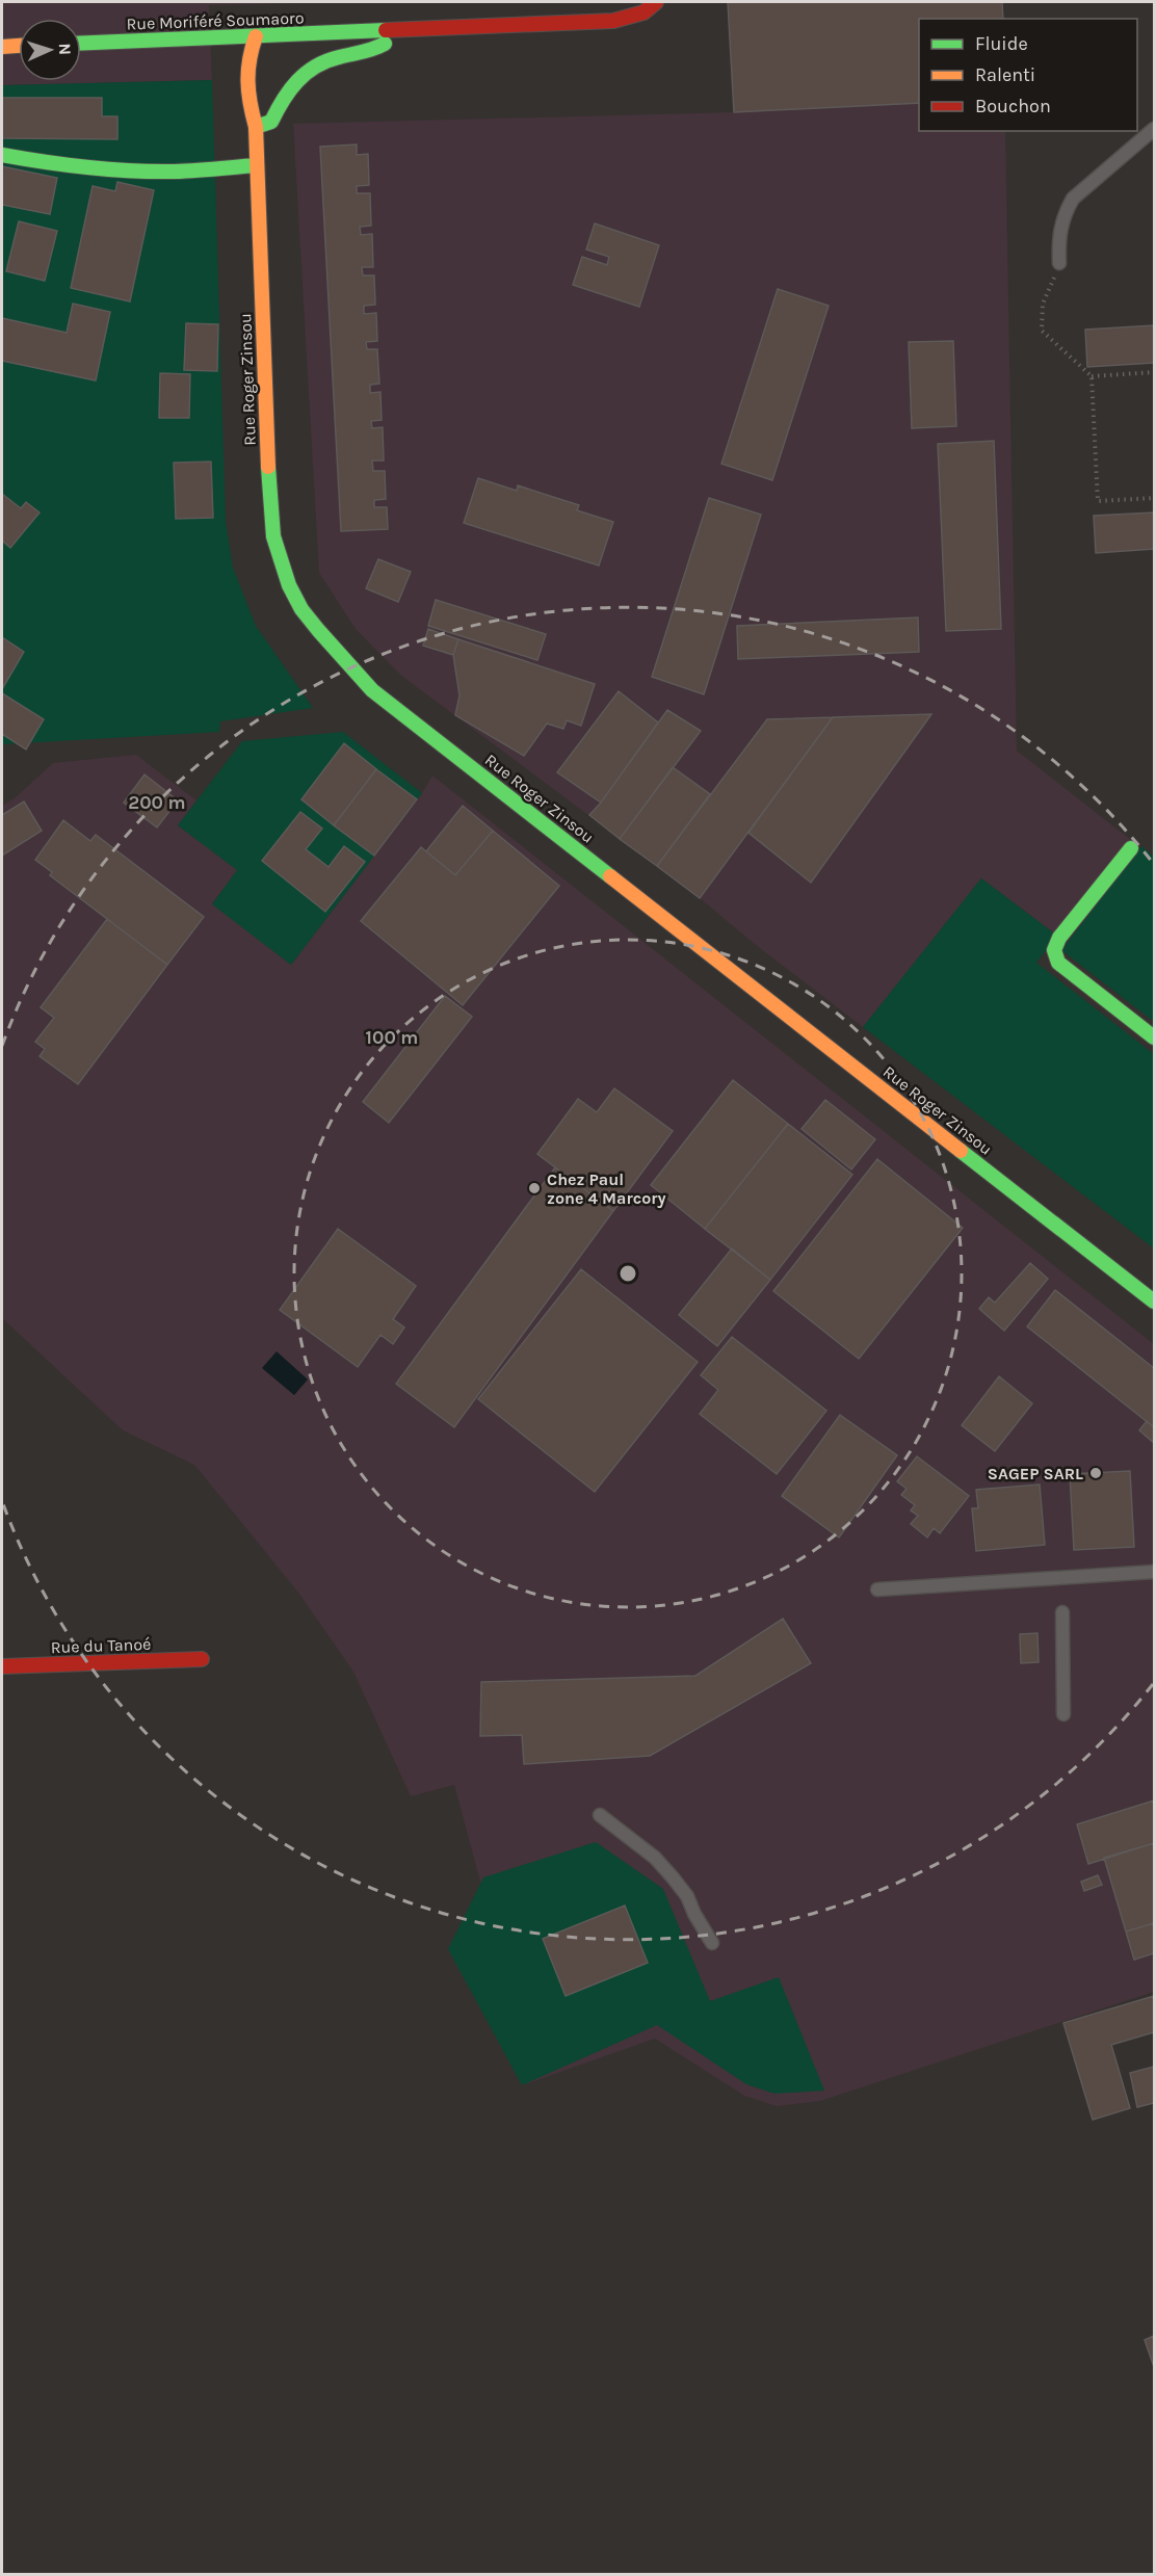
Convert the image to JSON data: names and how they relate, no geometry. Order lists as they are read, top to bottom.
{
  "streets": {
    "street": ["Rue Moriféré Soumaoro", "Rue Roger Zinsou", "Rue du Tanoé"]
  },
  "places": ["Chez Paul zone 4 Marcory", "SAGEP SARL"],
  "legend": ["Fluide", "Ralenti", "Bouchon"],
  "north": "right",
  "rings": ["200 m", "100 m"]
}
